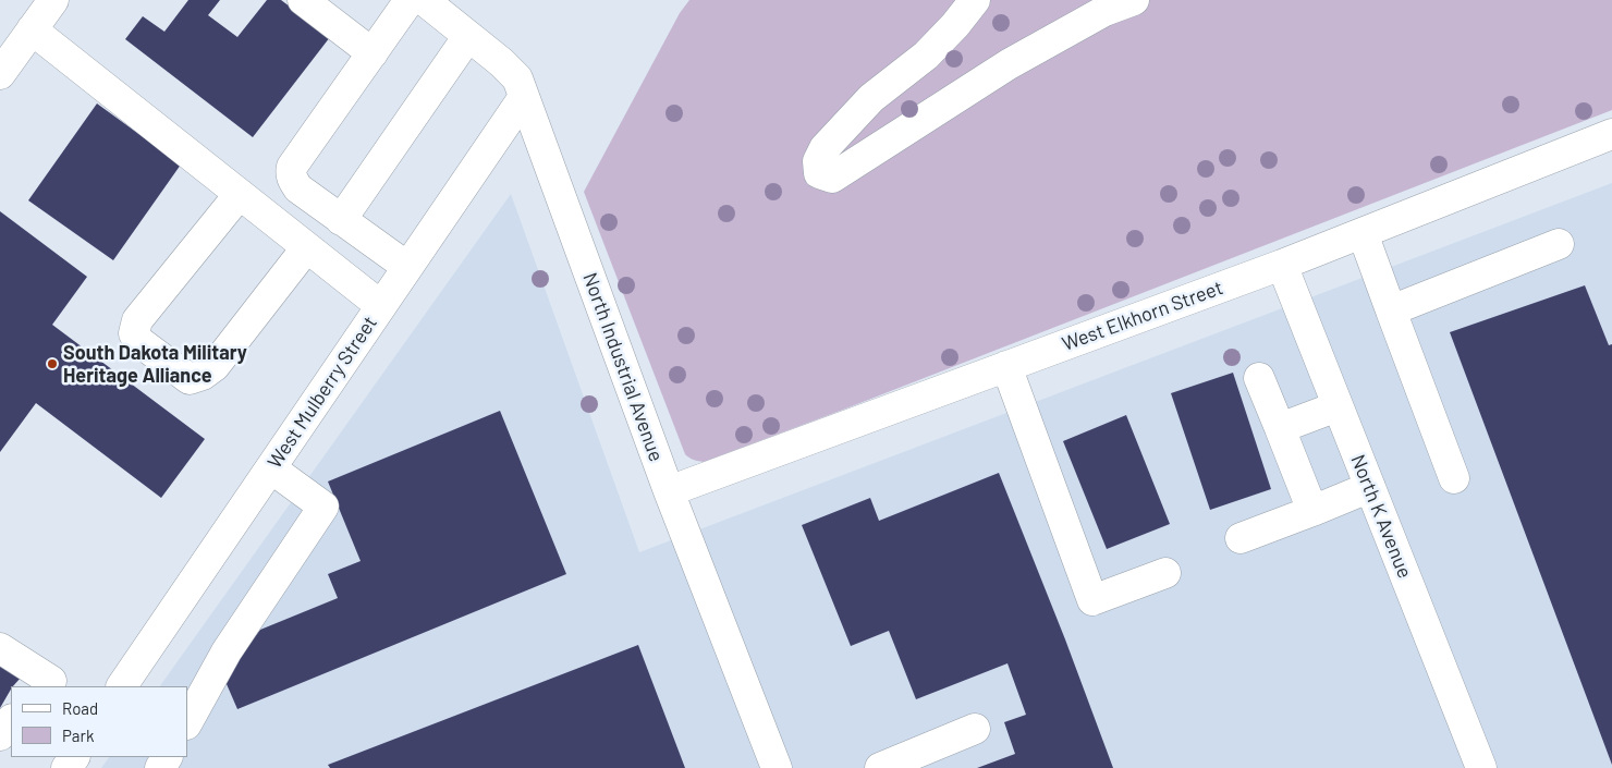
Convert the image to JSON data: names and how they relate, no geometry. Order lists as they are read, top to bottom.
{
  "streets": {
    "street": [
      "West Elkhorn Street",
      "North Industrial Avenue",
      "West Mulberry Street",
      "North K Avenue"
    ]
  },
  "crossings": [
    ["West Elkhorn Street", "North Industrial Avenue"],
    ["West Elkhorn Street", "North K Avenue"],
    ["North Industrial Avenue", "West Mulberry Street"]
  ],
  "places": ["South Dakota Military Heritage Alliance"],
  "legend": ["Road", "Park"]
}
